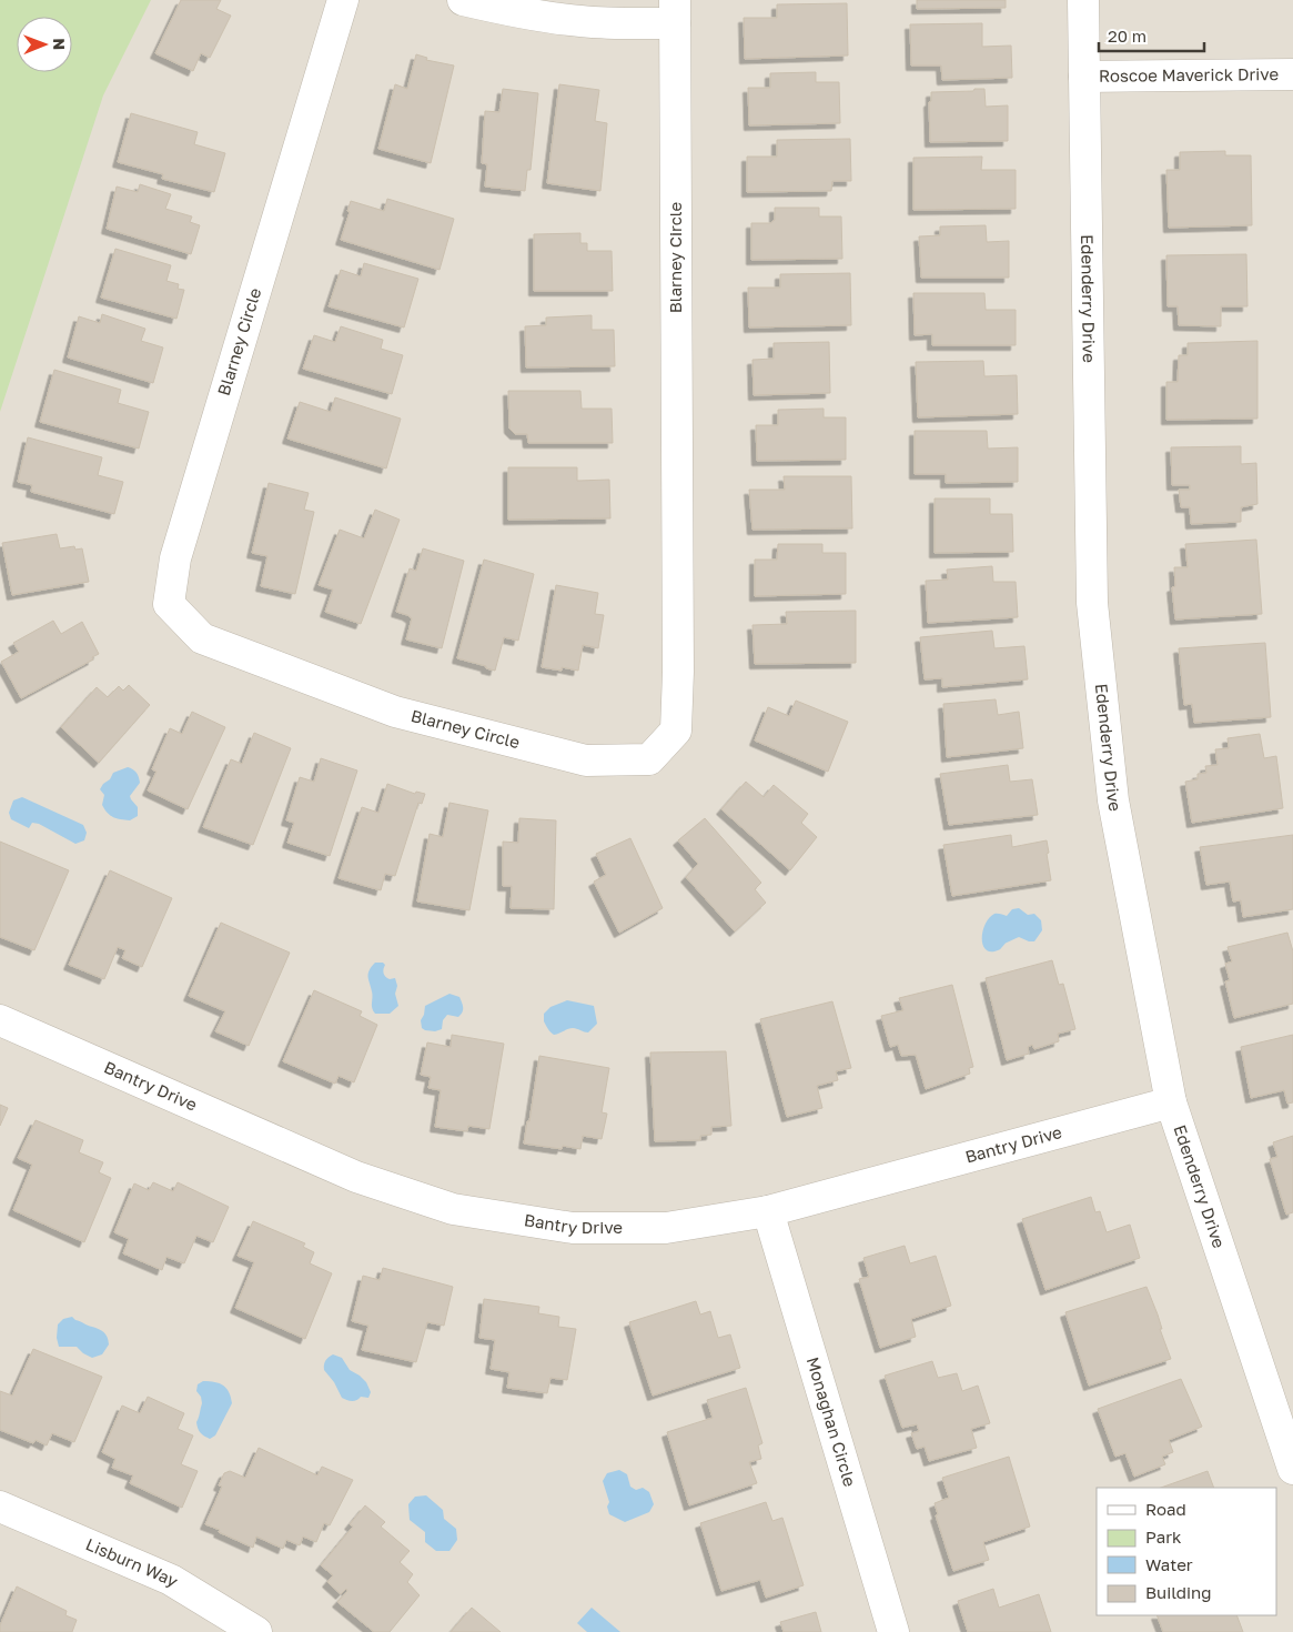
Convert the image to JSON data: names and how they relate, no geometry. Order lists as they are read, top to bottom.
{
  "streets": {
    "street": [
      "Roscoe Maverick Drive",
      "Blarney Circle",
      "Edenderry Drive",
      "Bantry Drive",
      "Monaghan Circle",
      "Lisburn Way"
    ]
  },
  "crossings": [
    ["Roscoe Maverick Drive", "Edenderry Drive"],
    ["Edenderry Drive", "Bantry Drive"],
    ["Bantry Drive", "Monaghan Circle"]
  ],
  "legend": [
    "Road",
    "Park",
    "Water",
    "Building"
  ],
  "scale_bar": "20 m",
  "north": "right"
}
